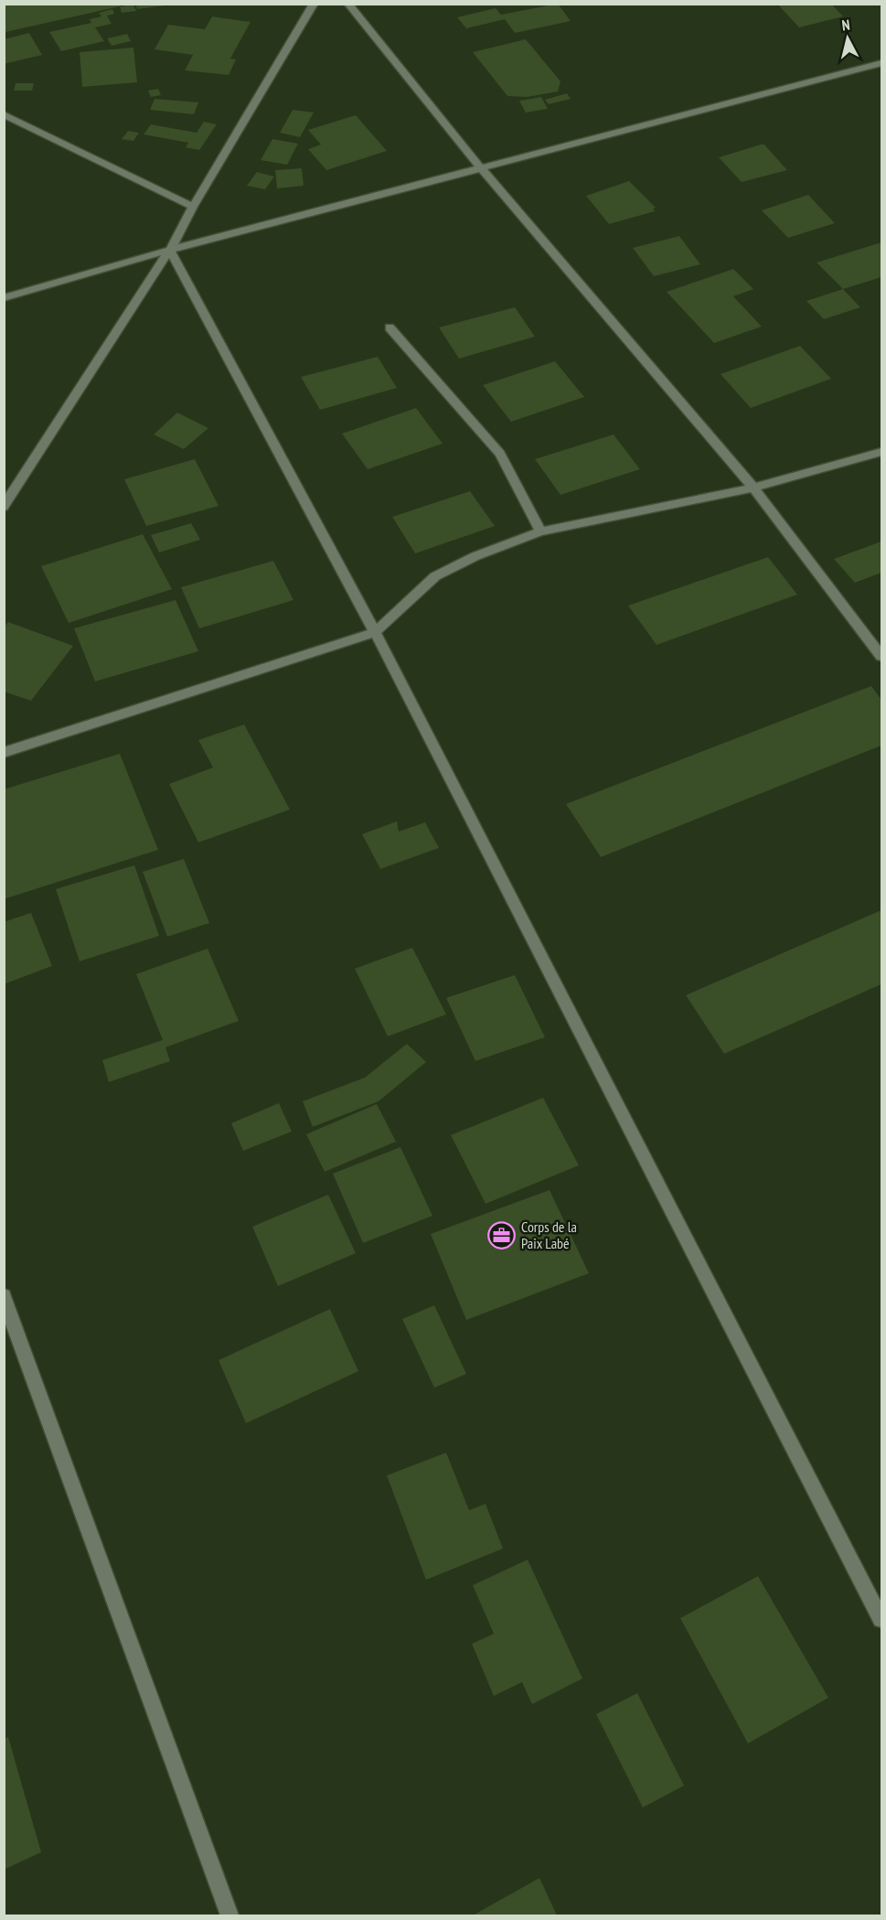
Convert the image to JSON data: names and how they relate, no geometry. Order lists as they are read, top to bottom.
{
  "places": {
    "office": ["Corps de la Paix Labé"]
  },
  "north": "top"
}
